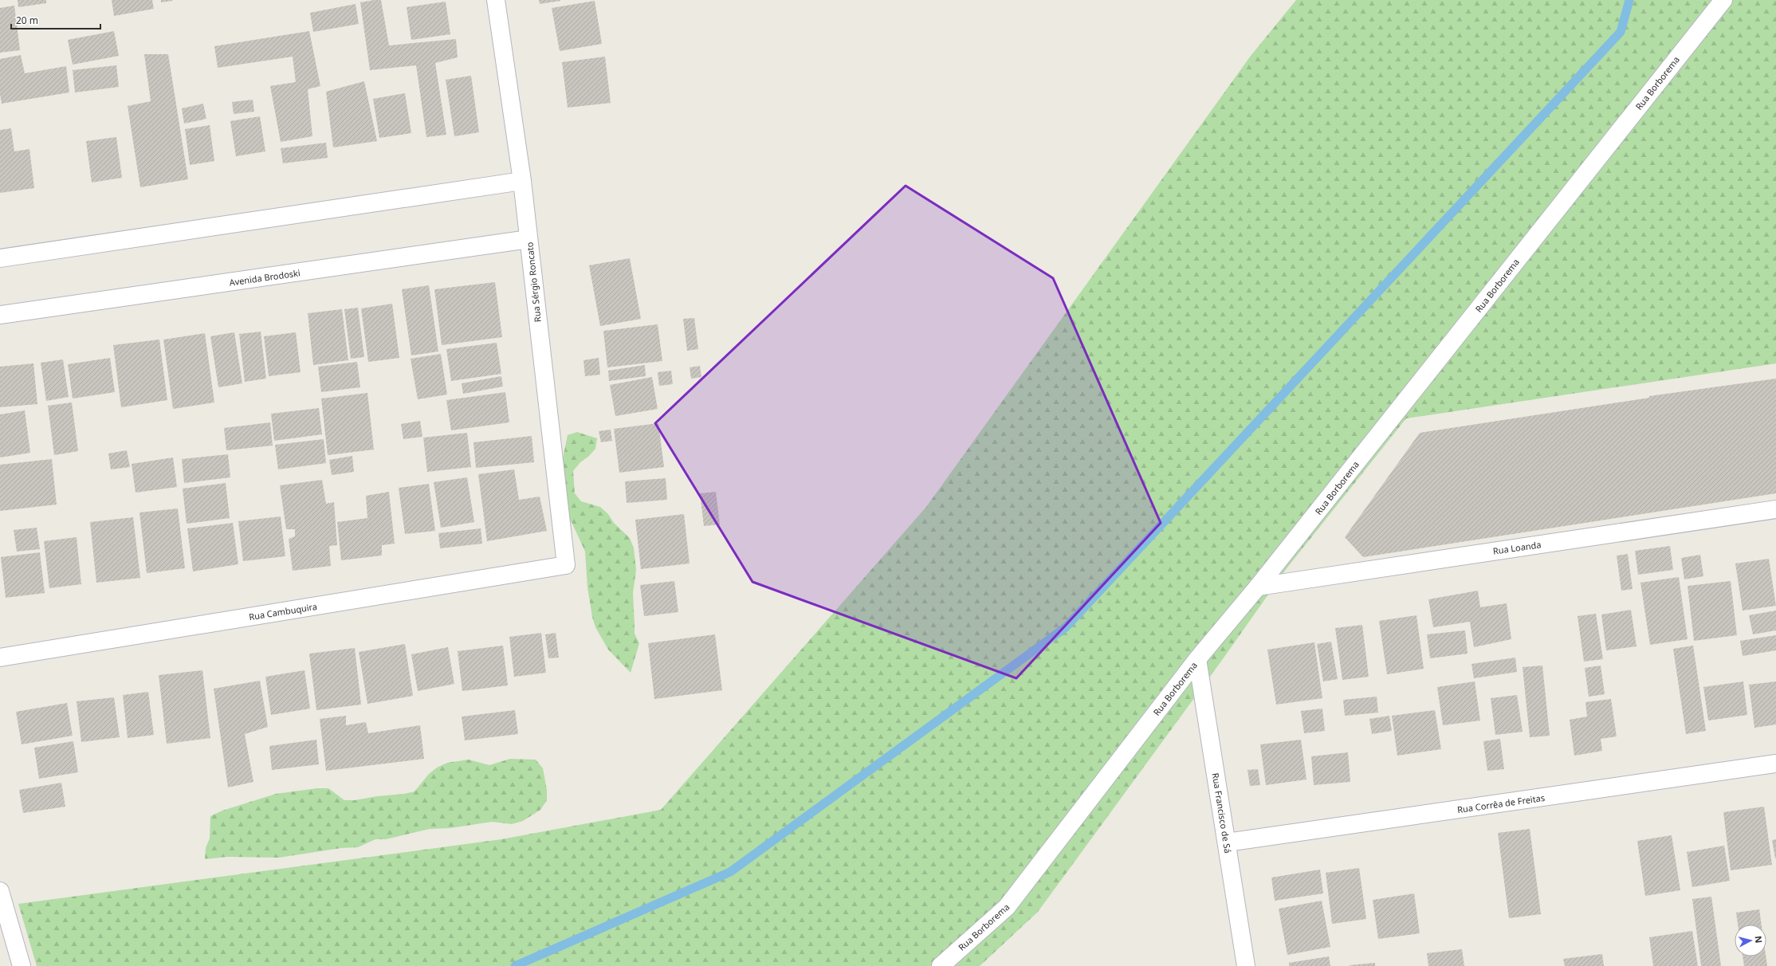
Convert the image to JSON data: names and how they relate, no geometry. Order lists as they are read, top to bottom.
{
  "streets": {
    "street": [
      "Rua Borborema",
      "Avenida Brodoski",
      "Rua Sérgio Roncato",
      "Rua Loanda",
      "Rua Cambuquira",
      "Rua Corrêa de Freitas",
      "Rua Francisco de Sá"
    ]
  },
  "crossings": [
    ["Rua Borborema", "Rua Loanda"],
    ["Rua Borborema", "Rua Francisco de Sá"],
    ["Avenida Brodoski", "Rua Sérgio Roncato"],
    ["Rua Sérgio Roncato", "Rua Cambuquira"],
    ["Rua Corrêa de Freitas", "Rua Francisco de Sá"]
  ],
  "scale_bar": "20 m",
  "north": "right"
}
